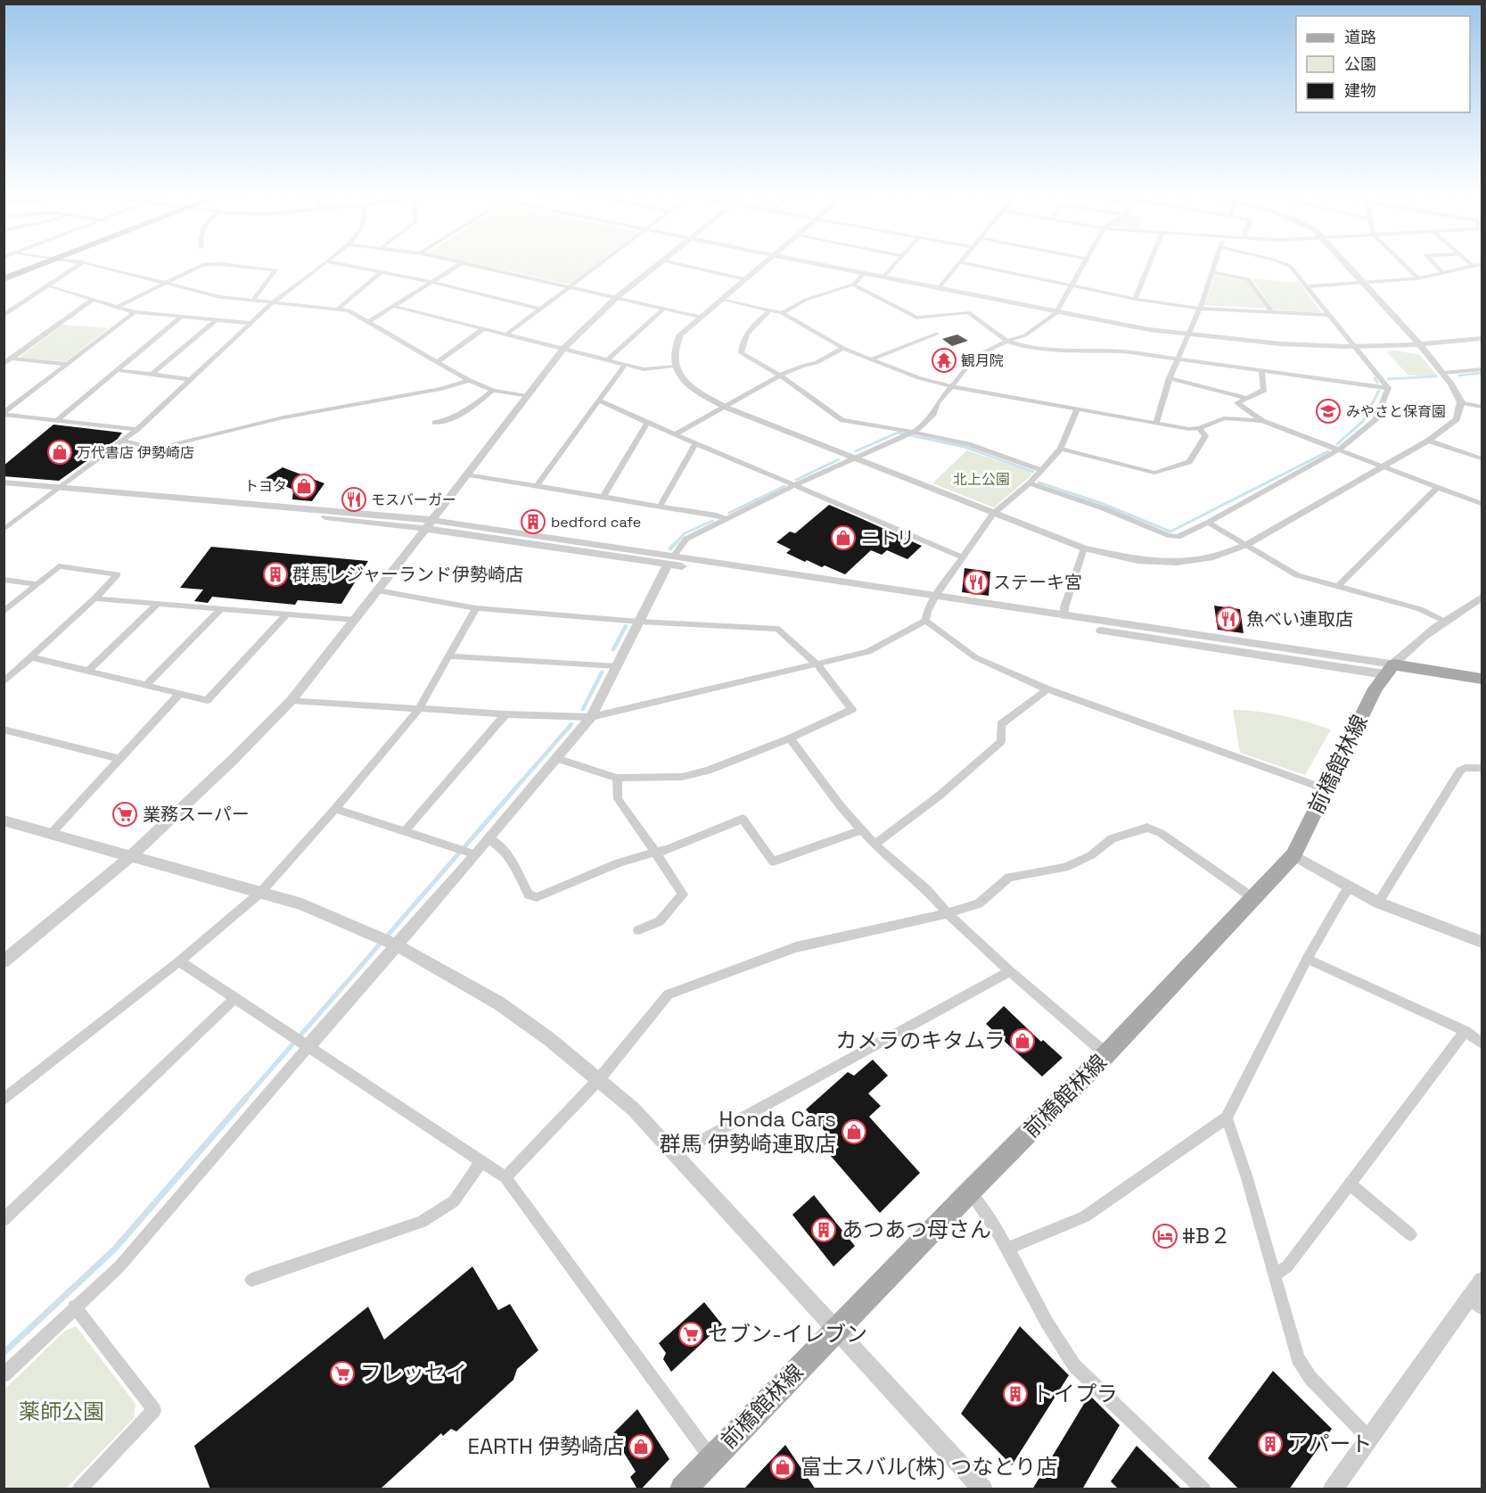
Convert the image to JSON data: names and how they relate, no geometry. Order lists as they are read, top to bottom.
{
  "streets": {
    "main road": ["前橋館林線"]
  },
  "parks": ["北上公園", "薬師公園"],
  "places": {
    "temple": ["観月院"],
    "school or university": ["みやさと保育園"],
    "shop": [
      "万代書店 伊勢崎店",
      "トヨタ",
      "ニトリ",
      "カメラのキタムラ",
      "Honda Cars 群馬 伊勢崎連取店",
      "EARTH 伊勢崎店",
      "富士スバル(株) つなとり店"
    ],
    "restaurant": ["モスバーガー", "ステーキ宮", "魚べい連取店"],
    "building": [
      "bedford cafe",
      "群馬レジャーランド伊勢崎店",
      "あつあつ母さん",
      "トイプラ",
      "アパート"
    ],
    "supermarket": ["業務スーパー", "セブン-イレブン", "フレッセイ"],
    "hotel": ["#B２"]
  },
  "legend": ["道路", "公園", "建物"]
}
